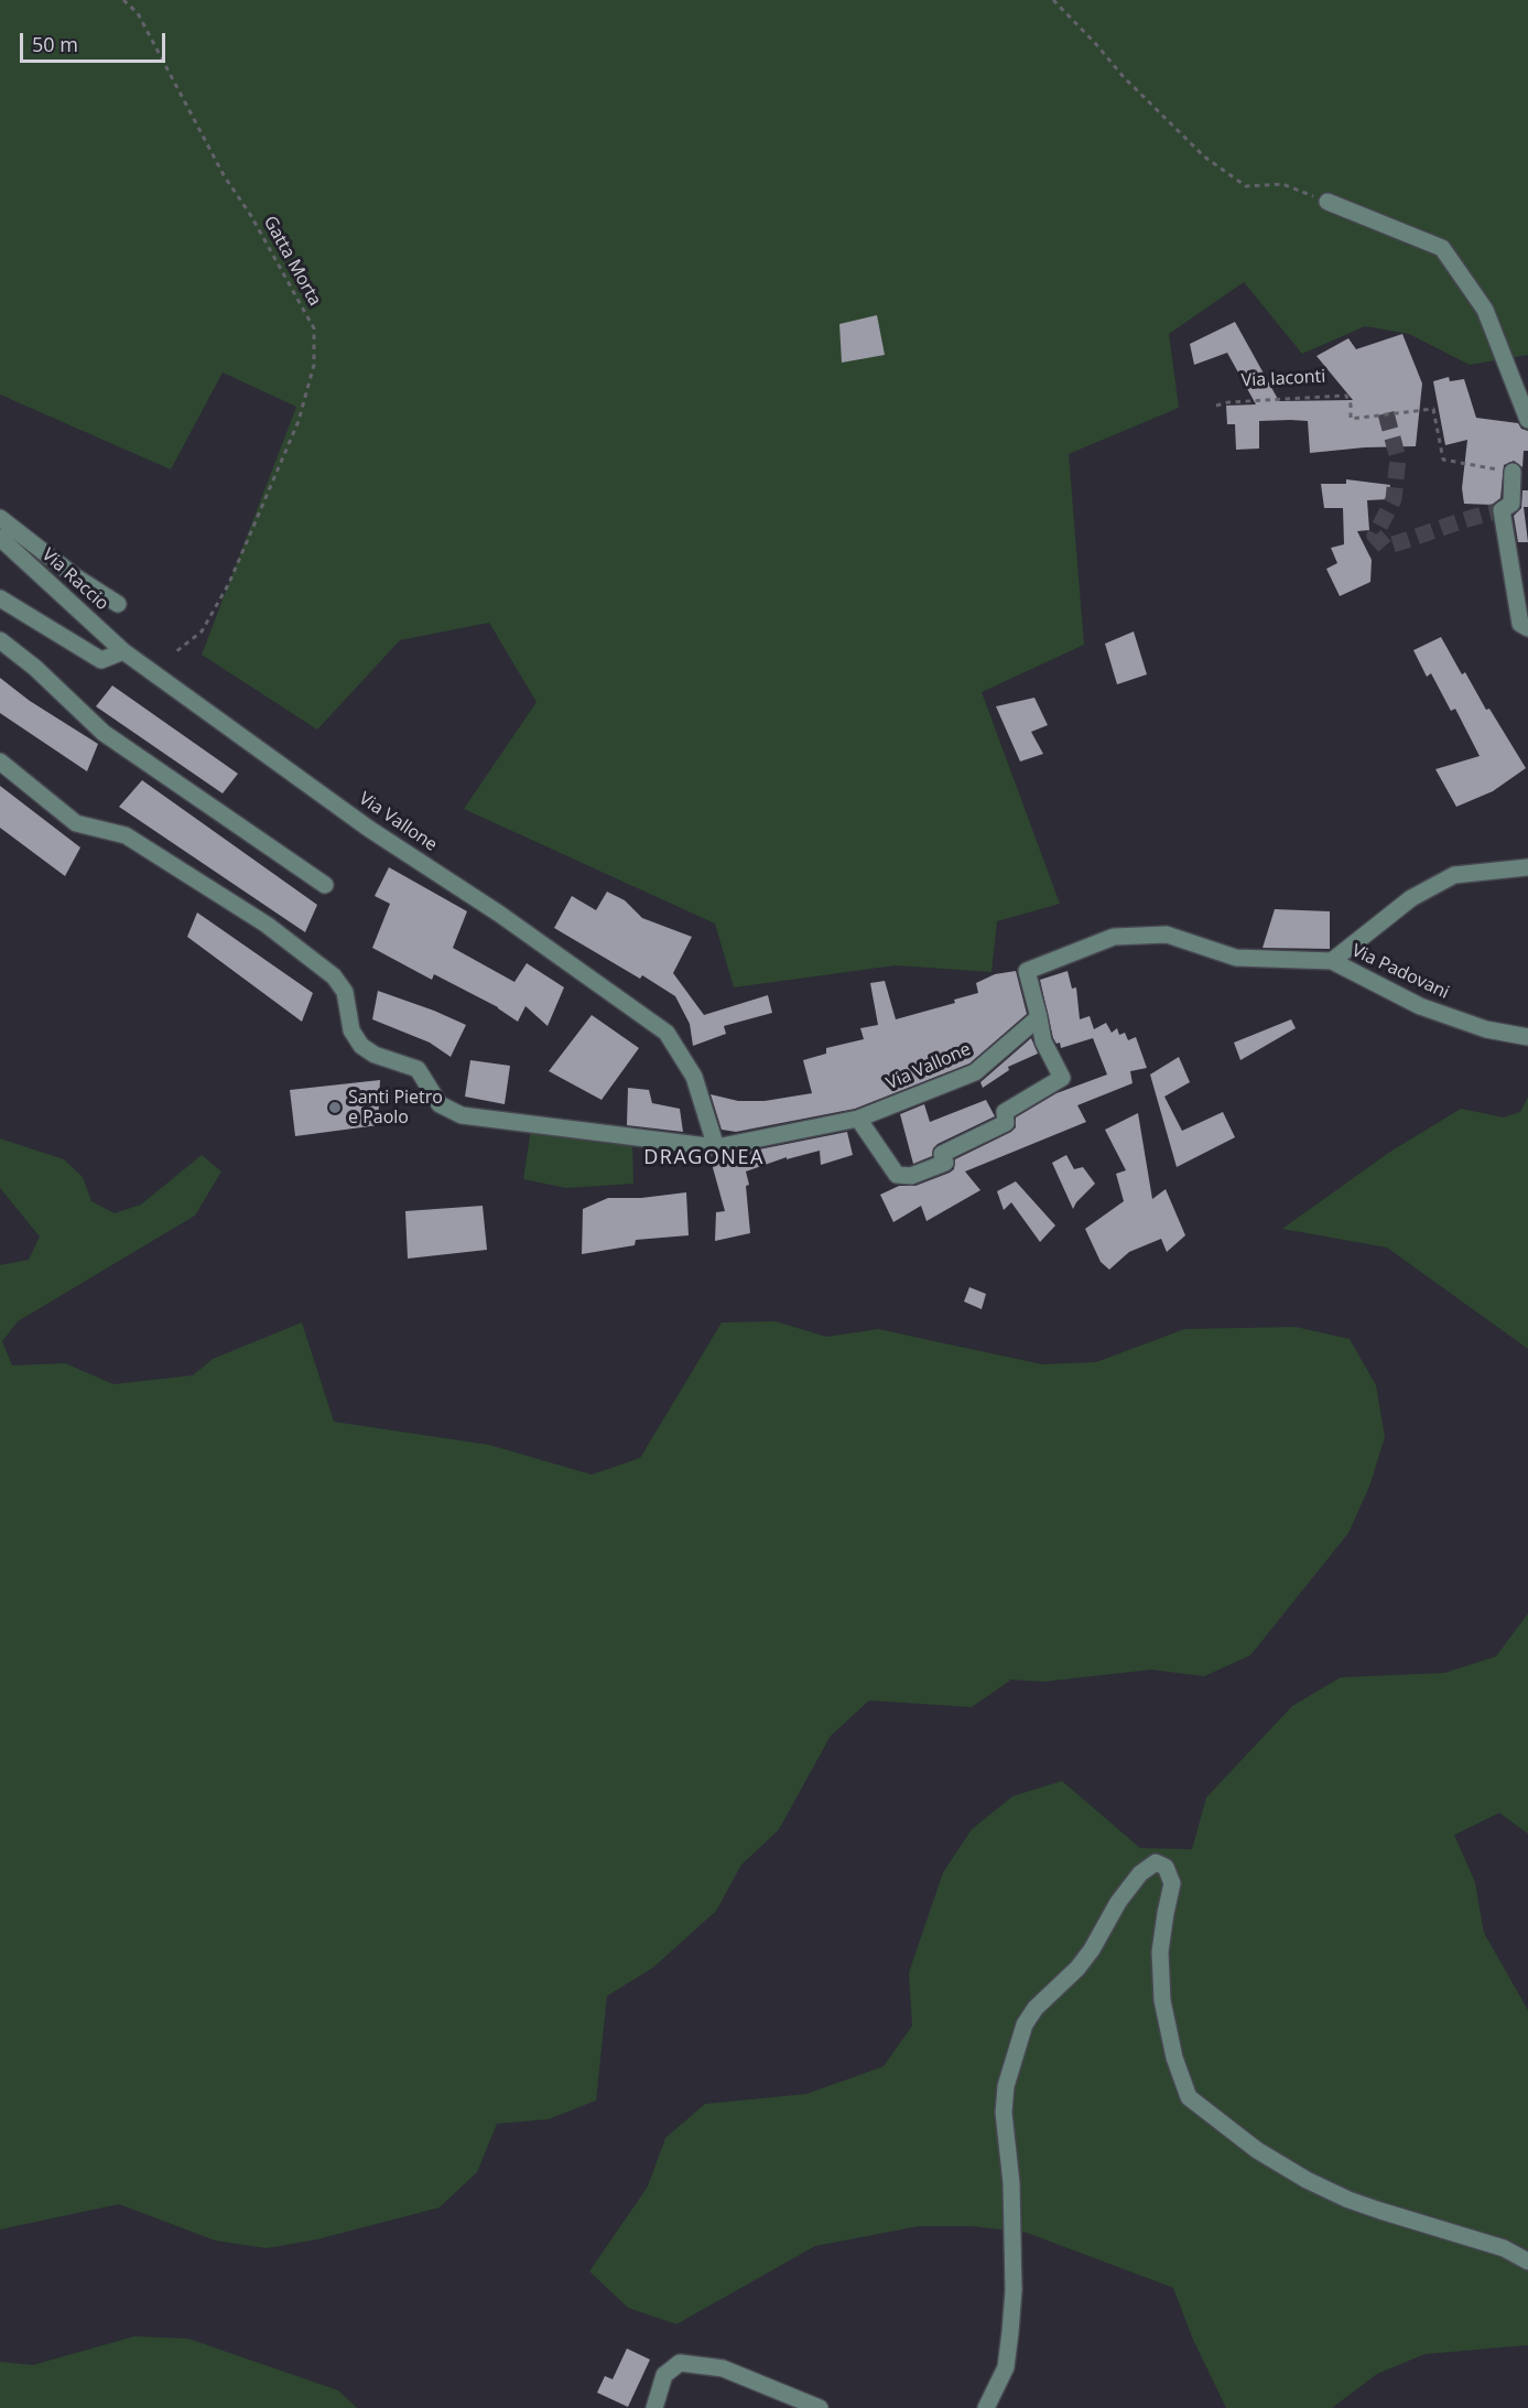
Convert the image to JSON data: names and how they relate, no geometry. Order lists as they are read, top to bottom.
{
  "streets": {
    "street": ["Via Raccio", "Via Vallone", "Via Padovani"],
    "path": ["Gatta Morta", "Via Iaconti"]
  },
  "crossings": [
    ["Via Raccio", "Via Vallone"]
  ],
  "districts": ["DRAGONEA"],
  "places": ["Santi Pietro e Paolo"],
  "scale_bar": "50 m"
}
